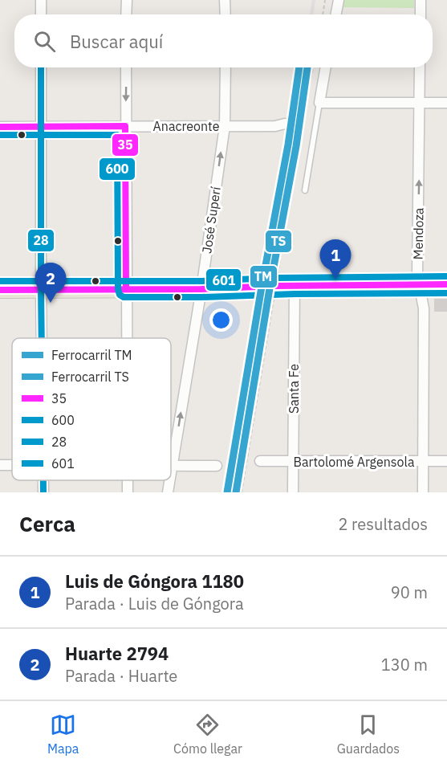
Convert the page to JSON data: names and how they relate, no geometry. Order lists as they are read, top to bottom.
{
  "streets": {
    "street": [
      "Anacreonte",
      "José Superí",
      "Mendoza",
      "Santa Fe",
      "Bartolomé Argensola"
    ]
  },
  "crossings": [
    ["Anacreonte", "José Superí"],
    ["Mendoza", "Bartolomé Argensola"],
    ["Santa Fe", "Bartolomé Argensola"]
  ],
  "one_way": ["Mendoza"],
  "lines": [
    "rail line TM",
    "rail line TS",
    "transit line 28",
    "transit line 35",
    "transit line 600",
    "transit line 601"
  ],
  "legend": [
    "Ferrocarril TM",
    "Ferrocarril TS",
    "35",
    "600",
    "28",
    "601"
  ],
  "page": {
    "search": "Buscar aquí",
    "pins": ["1", "2"],
    "heading": ["Cerca", "2 resultados"],
    "list": [
      {
        "mark": "1",
        "name": "Luis de Góngora 1180",
        "note": "Parada · Luis de Góngora",
        "value": "90 m"
      },
      {
        "mark": "2",
        "name": "Huarte 2794",
        "note": "Parada · Huarte",
        "value": "130 m"
      }
    ],
    "nav": ["Mapa", "Cómo llegar", "Guardados"]
  }
}
